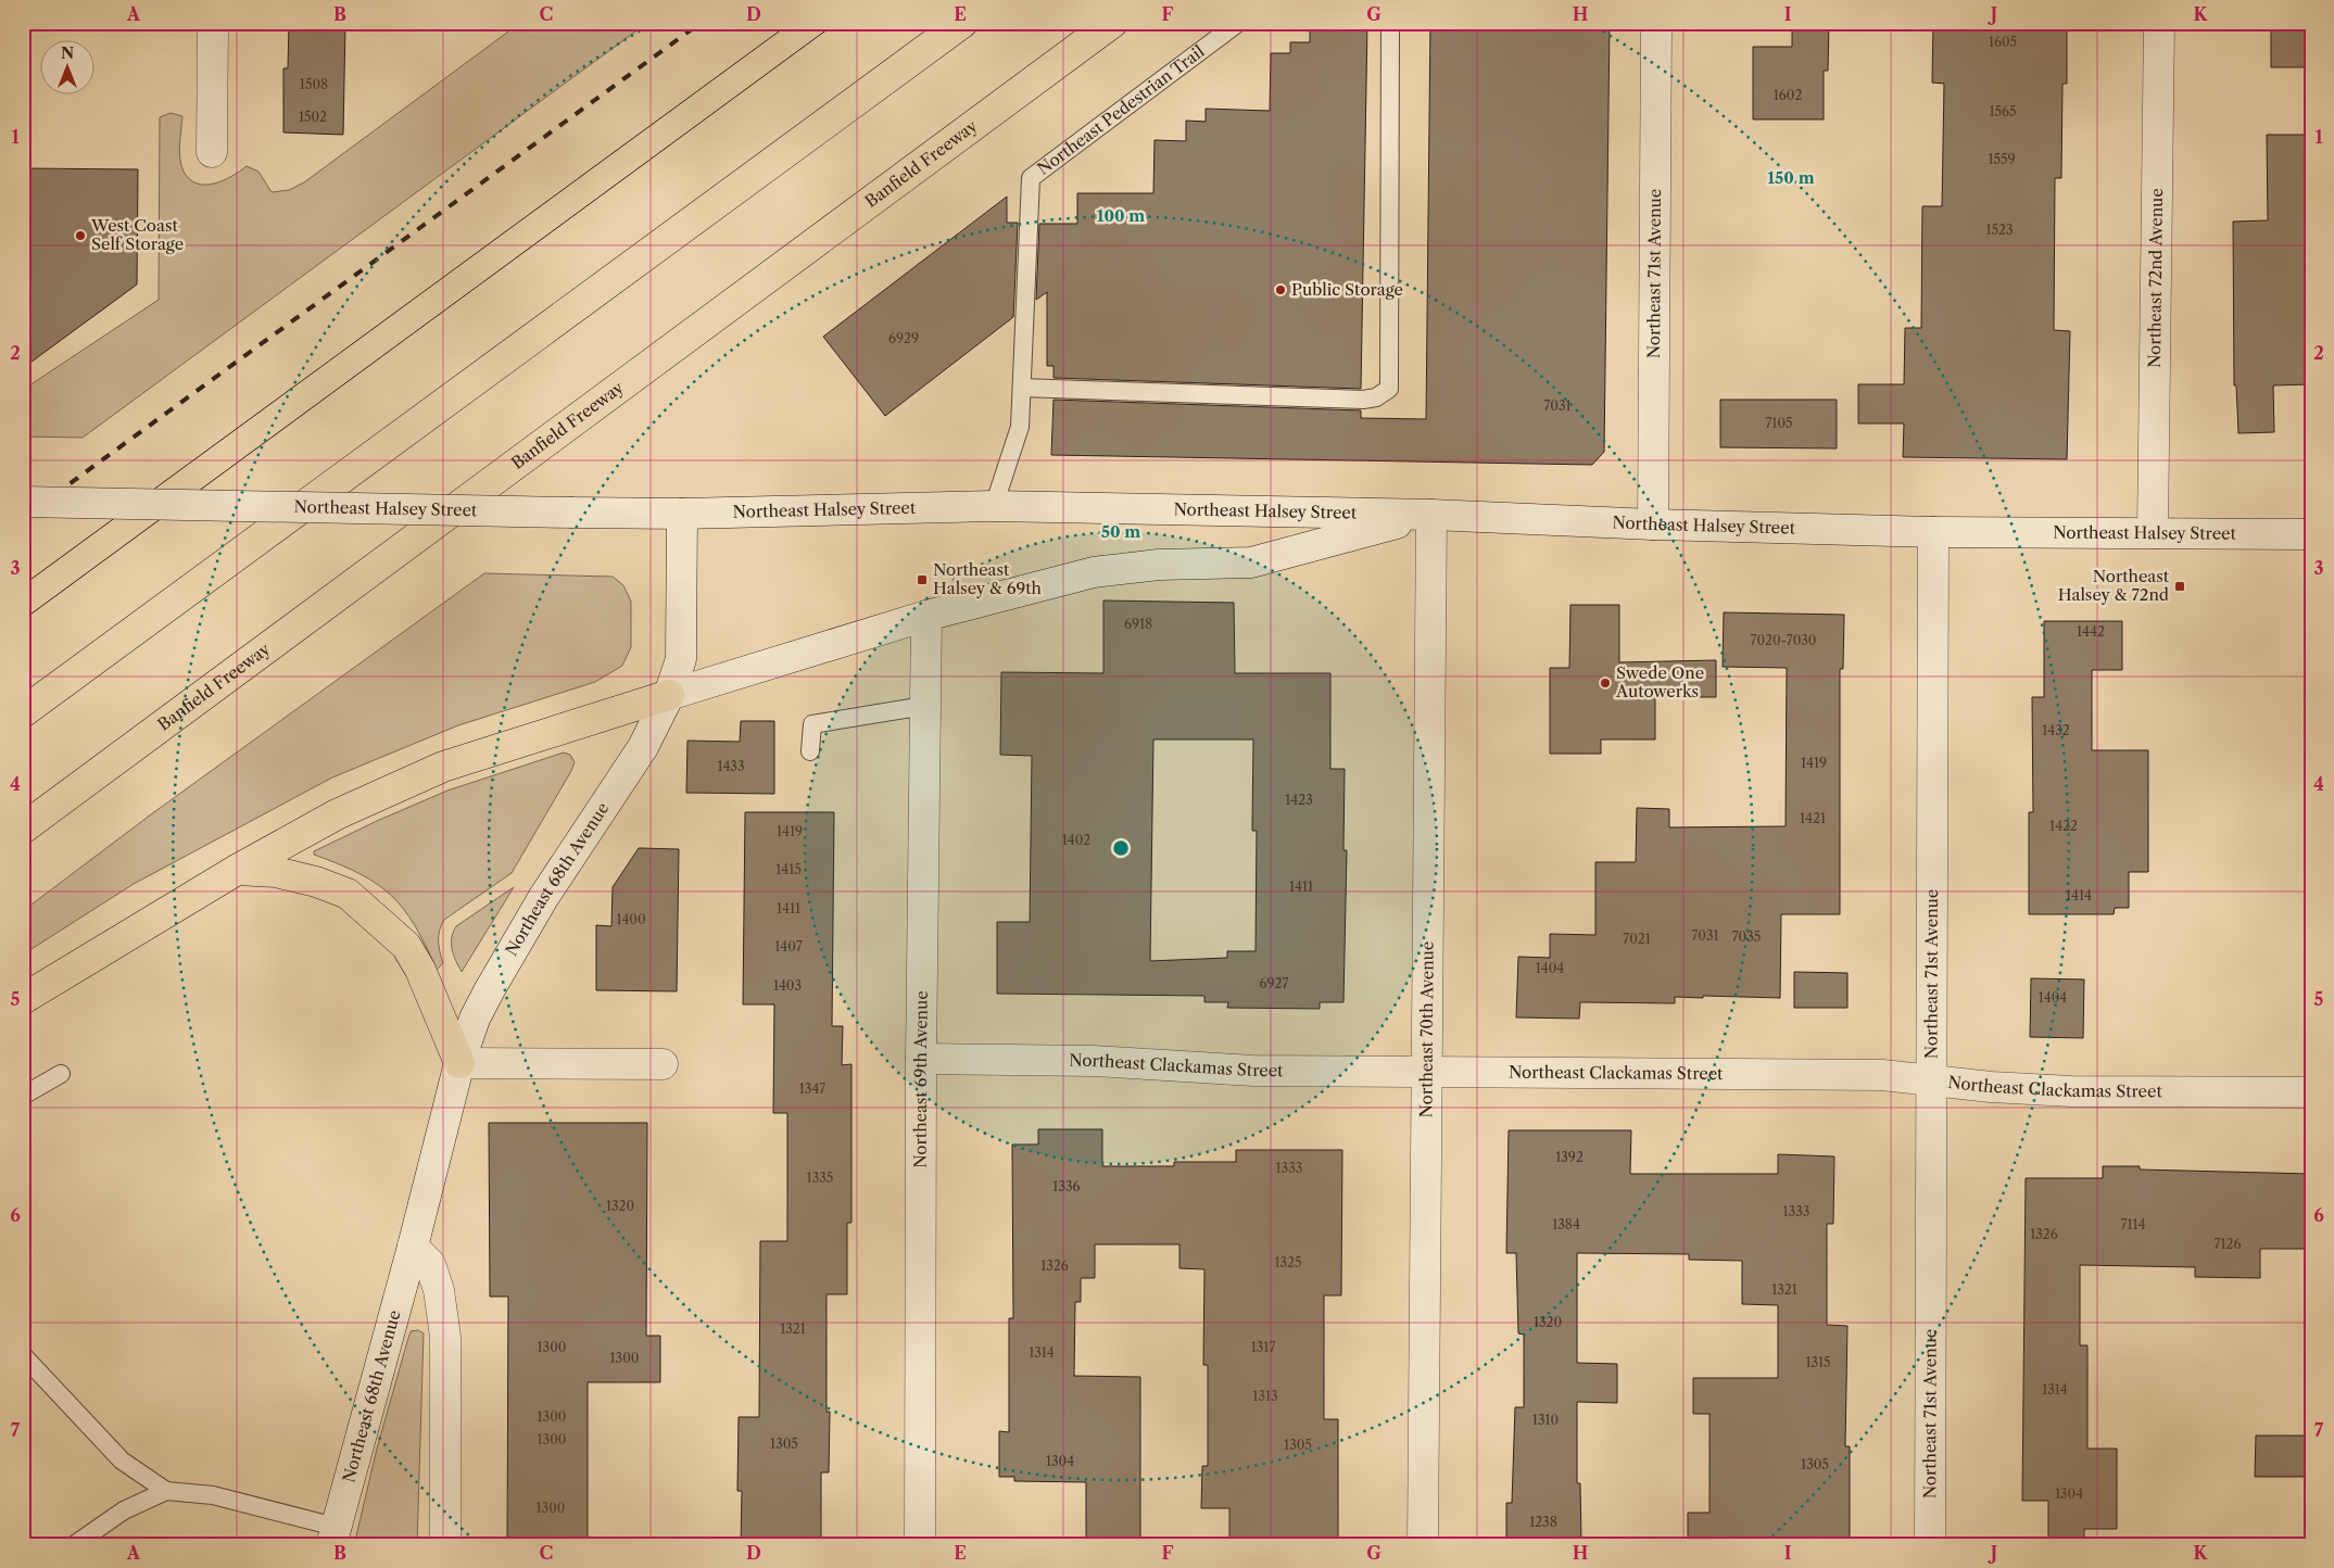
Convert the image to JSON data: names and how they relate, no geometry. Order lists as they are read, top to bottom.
{
  "streets": {
    "highway": ["Banfield Freeway"],
    "street": [
      "Northeast 71st Avenue",
      "Northeast 72nd Avenue",
      "Northeast Halsey Street",
      "Northeast 68th Avenue",
      "Northeast 70th Avenue",
      "Northeast Clackamas Street",
      "Northeast 69th Avenue"
    ],
    "lane": ["Northeast Pedestrian Trail"]
  },
  "crossings": [
    ["Northeast 71st Avenue", "Northeast Halsey Street"],
    ["Northeast 71st Avenue", "Northeast Clackamas Street"],
    ["Northeast 72nd Avenue", "Northeast Halsey Street"],
    ["Northeast Halsey Street", "Northeast 68th Avenue"],
    ["Northeast Halsey Street", "Northeast 70th Avenue"],
    ["Northeast 70th Avenue", "Northeast Clackamas Street"],
    ["Northeast Clackamas Street", "Northeast 69th Avenue"]
  ],
  "places": {
    "other": ["West Coast Self Storage", "Public Storage", "Swede One Autowerks"],
    "transit": ["Northeast Halsey & 69th", "Northeast Halsey & 72nd"]
  },
  "house_numbers": [
    "1605",
    "1508",
    "1602",
    "1565",
    "1502",
    "1559",
    "1523",
    "6929",
    "7031",
    "7105",
    "6918",
    "1442",
    "7020-7030",
    "1432",
    "1419",
    "1433",
    "1423",
    "1421",
    "1422",
    "1419",
    "1402",
    "1415",
    "1411",
    "1414",
    "1411",
    "1400",
    "7031",
    "7035",
    "7021",
    "1407",
    "1404",
    "6927",
    "1403",
    "1404",
    "1347",
    "1392",
    "1333",
    "1335",
    "1336",
    "1320",
    "1333",
    "1384",
    "7114",
    "1326",
    "7126",
    "1325",
    "1326",
    "1321",
    "1320",
    "1321",
    "1300",
    "1317",
    "1314",
    "1300",
    "1315",
    "1314",
    "1313",
    "1300",
    "1310",
    "1300",
    "1305",
    "1305",
    "1304",
    "1305",
    "1304",
    "1300",
    "1238"
  ],
  "north": "top",
  "grid": {
    "columns": [
      "A",
      "B",
      "C",
      "D",
      "E",
      "F",
      "G",
      "H",
      "I",
      "J",
      "K"
    ],
    "rows": [
      "1",
      "2",
      "3",
      "4",
      "5",
      "6",
      "7"
    ]
  },
  "rings": ["150 m", "100 m", "50 m"]
}
